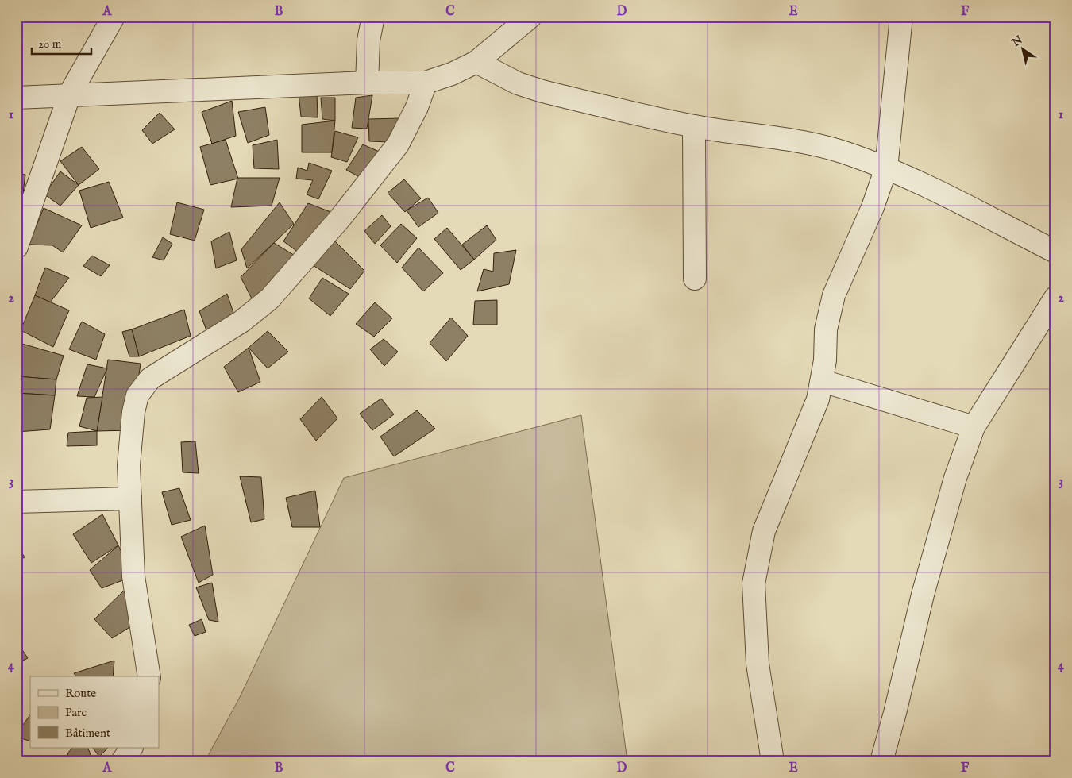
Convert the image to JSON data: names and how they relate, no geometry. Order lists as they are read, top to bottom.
{
  "legend": ["Route", "Parc", "Bâtiment"],
  "scale_bar": "20 m",
  "north": "top left",
  "grid": {
    "columns": [
      "A",
      "B",
      "C",
      "D",
      "E",
      "F"
    ],
    "rows": [
      "1",
      "2",
      "3",
      "4"
    ]
  }
}
